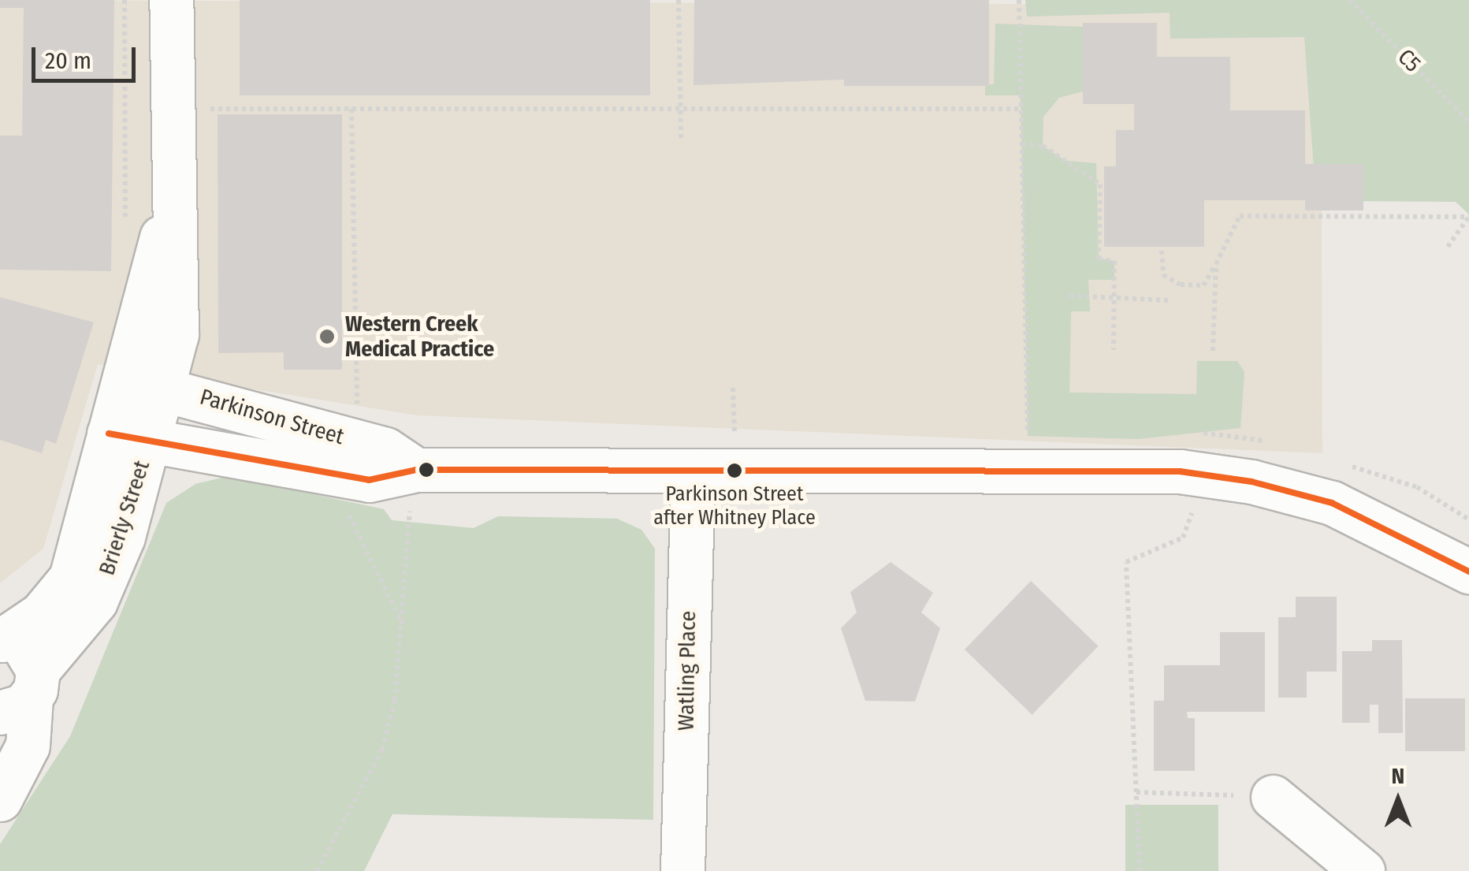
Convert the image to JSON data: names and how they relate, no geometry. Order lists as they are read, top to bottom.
{
  "streets": {
    "street": ["Parkinson Street", "Brierly Street", "Watling Place"],
    "path": ["C5"]
  },
  "crossings": [
    ["Parkinson Street", "Brierly Street"],
    ["Parkinson Street", "Watling Place"]
  ],
  "places": ["Western Creek Medical Practice", "Parkinson Street after Whitney Place"],
  "scale_bar": "20 m",
  "north": "top"
}
